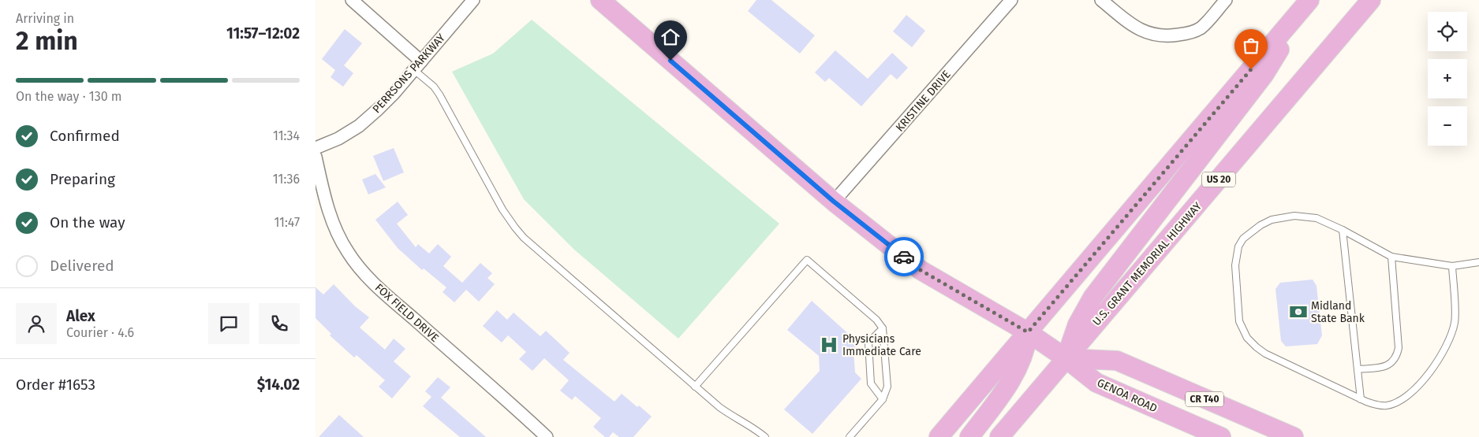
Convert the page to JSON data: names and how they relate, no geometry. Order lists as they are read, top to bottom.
{
  "streets": {
    "main road": [
      "US 20",
      "U.S. GRANT MEMORIAL HIGHWAY",
      "GENOA ROAD",
      "CR T40"
    ],
    "street": ["PERRSONS PARKWAY", "KRISTINE DRIVE", "FOX FIELD DRIVE"]
  },
  "crossings": [
    ["U.S. GRANT MEMORIAL HIGHWAY", "GENOA ROAD"]
  ],
  "places": {
    "bank": ["Midland State Bank"],
    "hospital": ["Physicians Immediate Care"]
  },
  "page": {
    "heading": ["2 min", "Arriving in", "11:57–12:02"],
    "panel": [
      "Alex",
      "Courier · 4.6",
      "Order #1653",
      "$14.02"
    ],
    "map_buttons": ["+", "−"],
    "bar": "On the way · 130 m",
    "list": [
      ["Confirmed", "11:34"],
      ["Preparing", "11:36"],
      ["On the way", "11:47"],
      "Delivered"
    ]
  }
}
